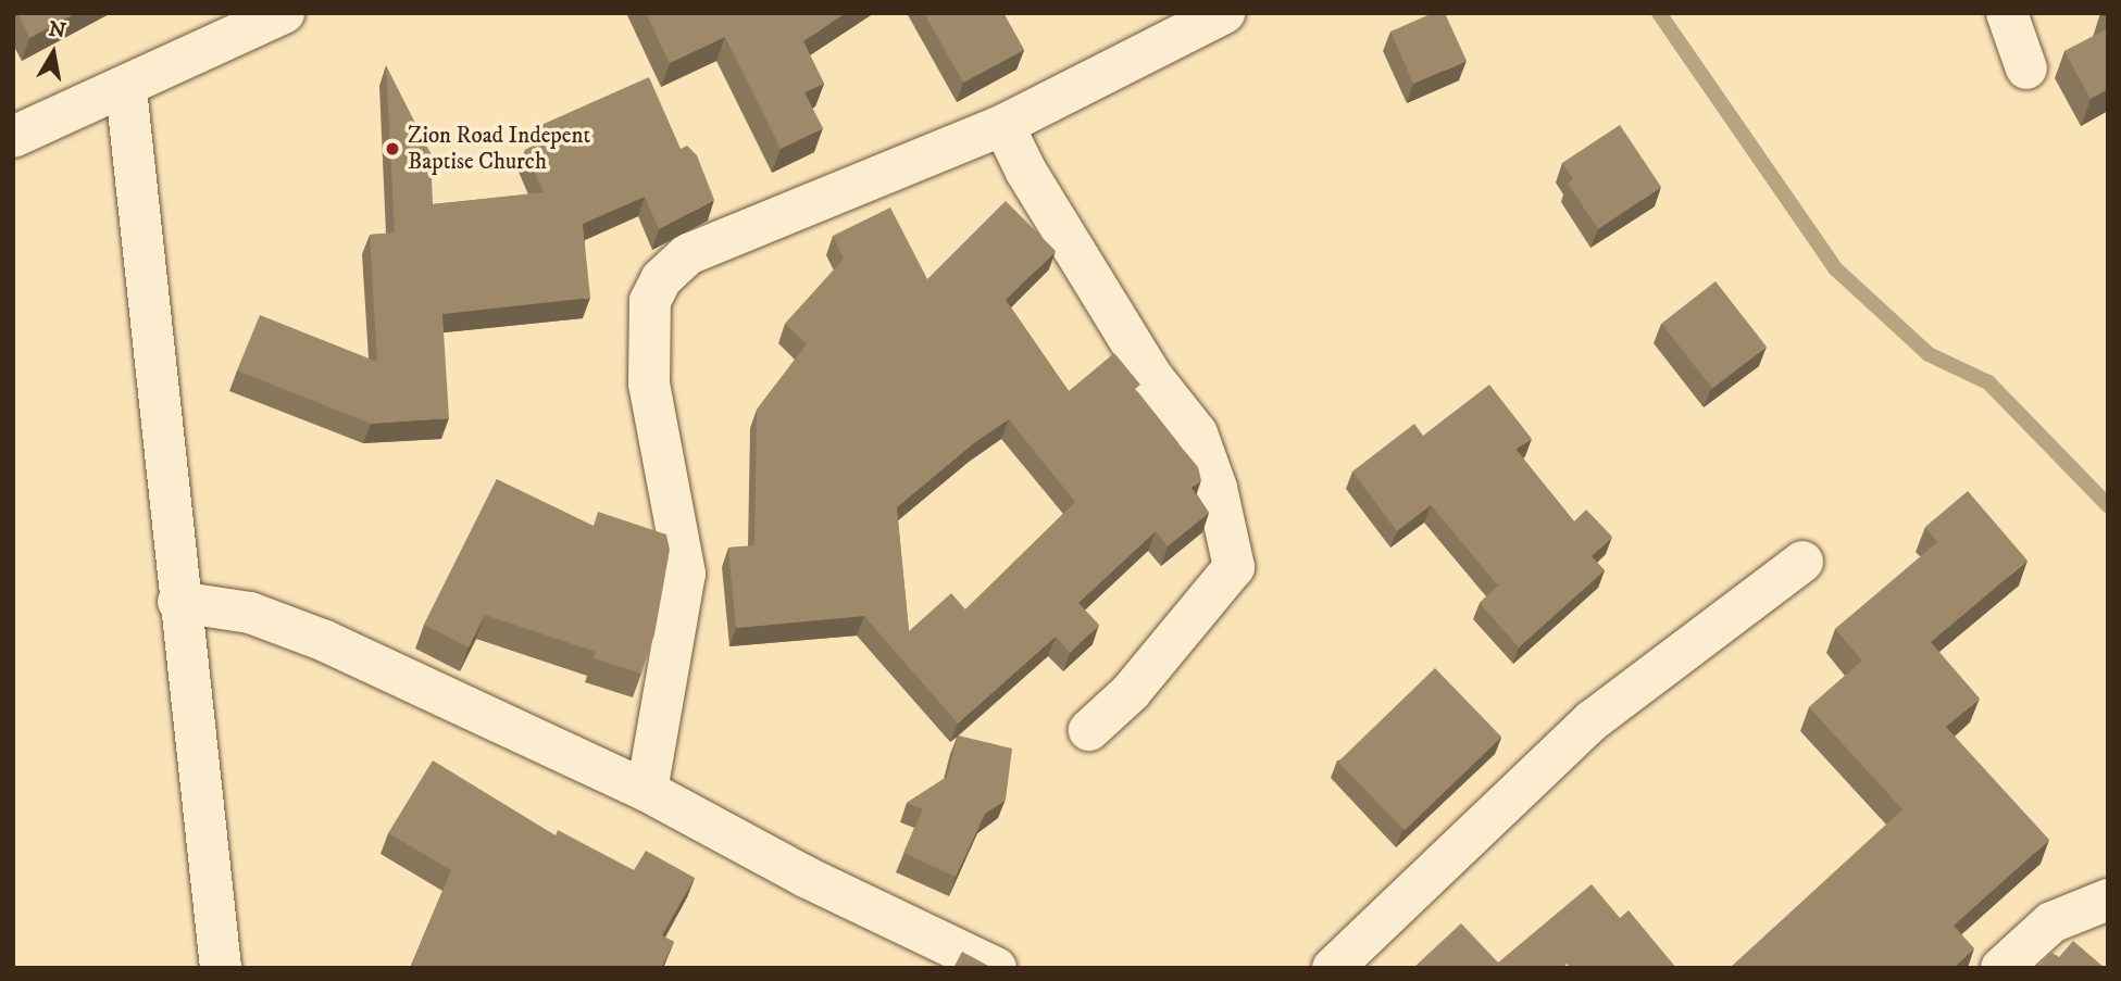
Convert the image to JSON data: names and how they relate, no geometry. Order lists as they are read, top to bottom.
{
  "places": ["Zion Road Indepent Baptise Church"],
  "north": "top"
}
